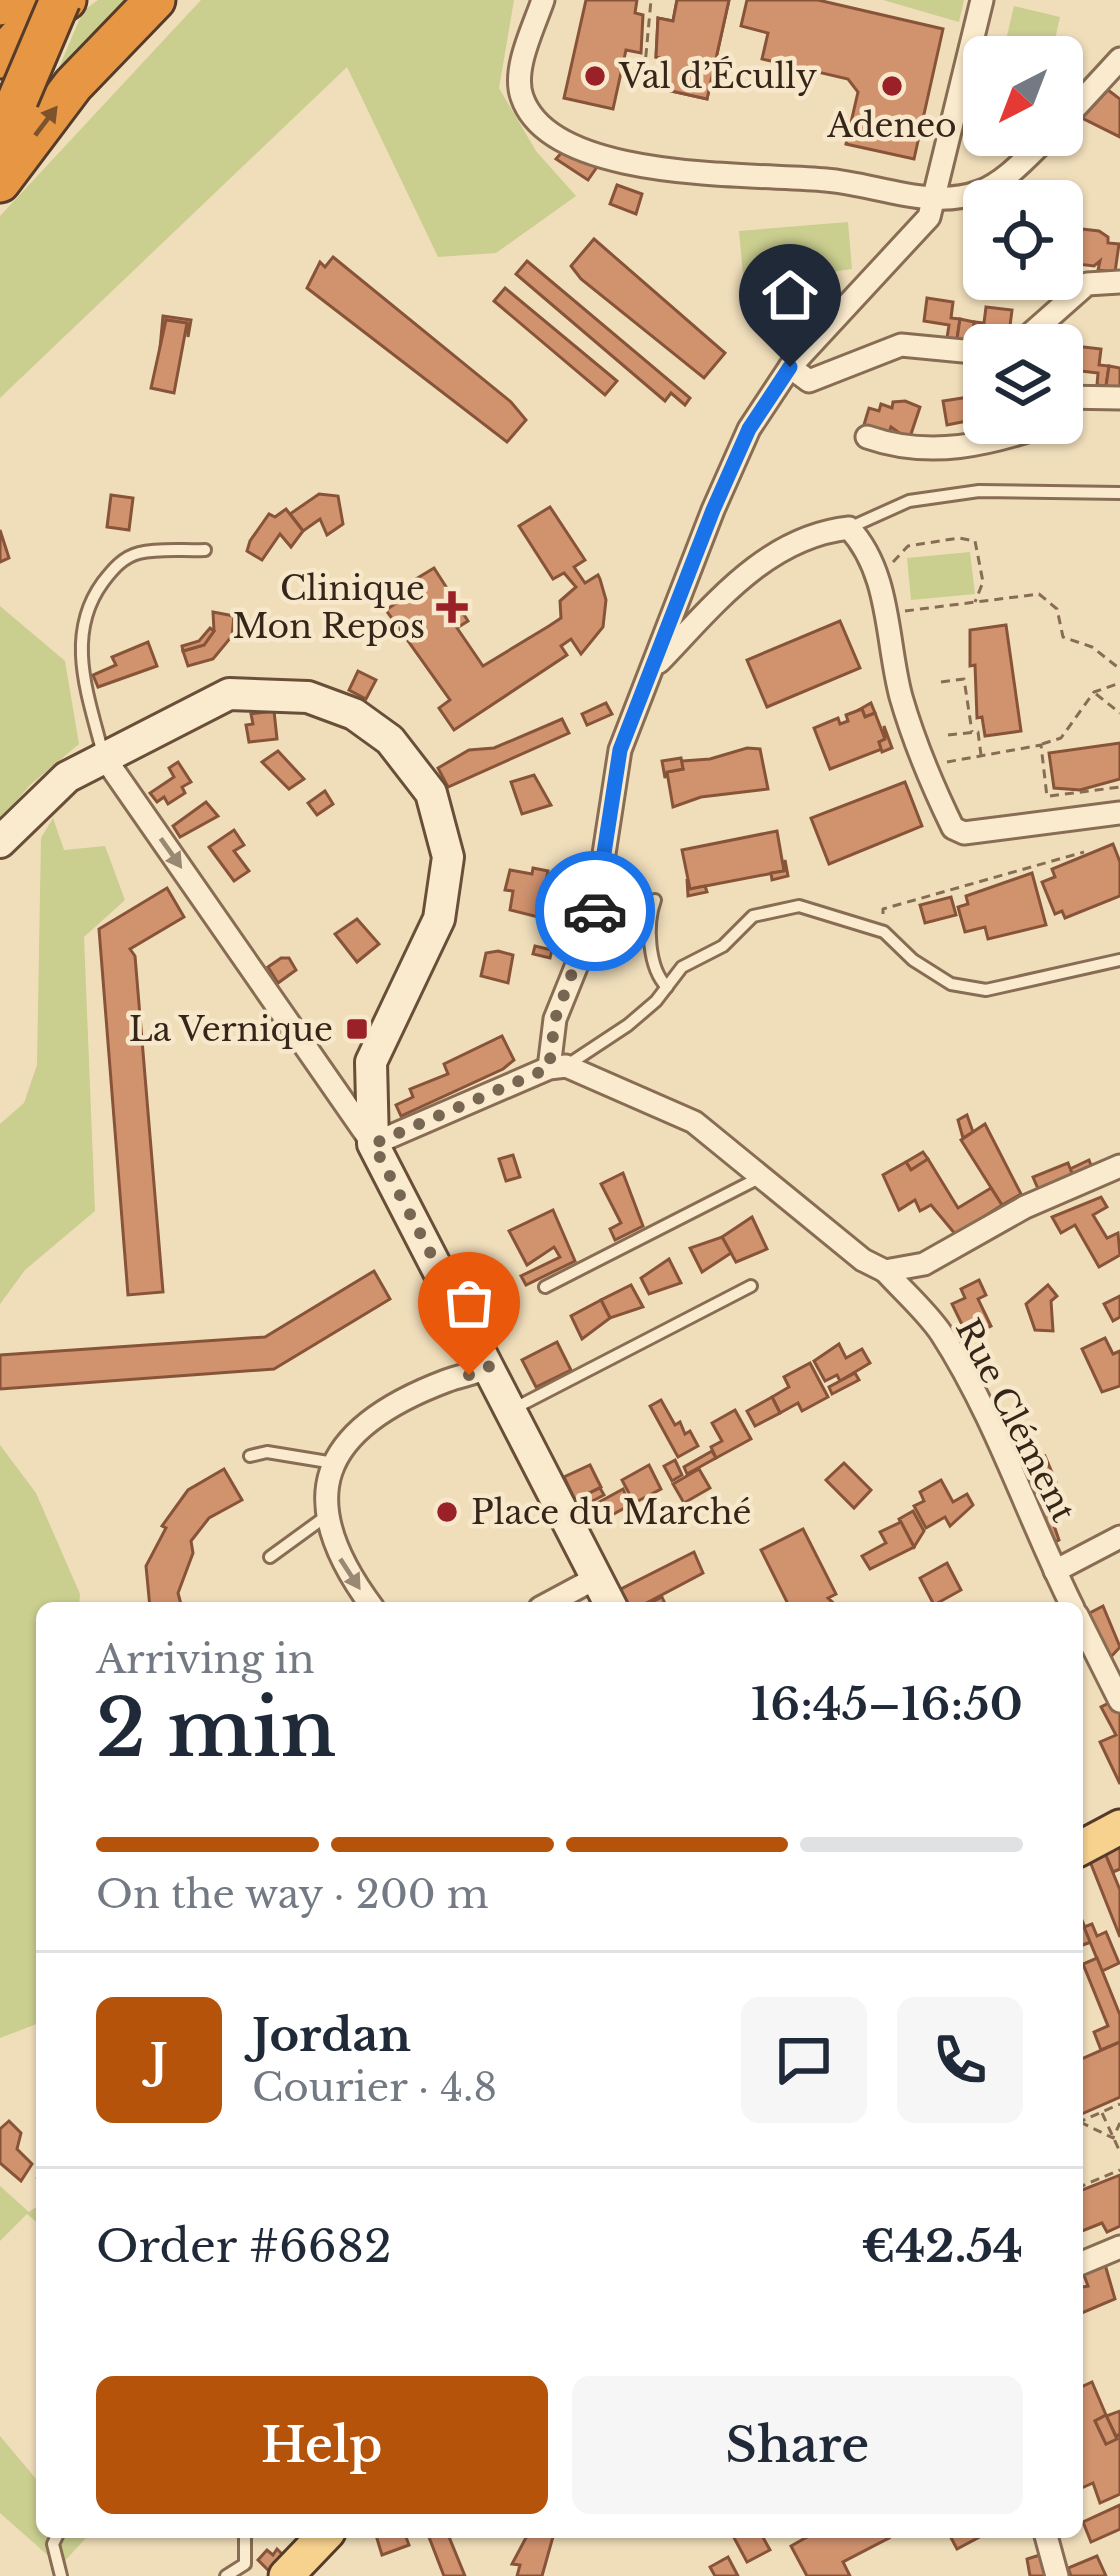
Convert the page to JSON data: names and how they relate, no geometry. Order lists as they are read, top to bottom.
{
  "streets": {
    "street": ["Rue Clément"]
  },
  "places": {
    "other": ["Val d’Écully", "Adeneo", "Place du Marché"],
    "health": ["Clinique Mon Repos"],
    "transit": ["La Vernique"]
  },
  "north": "bottom left",
  "page": {
    "heading": ["2 min", "Arriving in", "16:45–16:50"],
    "panel": [
      "Jordan",
      "Courier · 4.8",
      "Order #6682",
      "€42.54"
    ],
    "bar": "On the way · 200 m",
    "round": "J",
    "buttons": ["Help", "Share"]
  }
}
